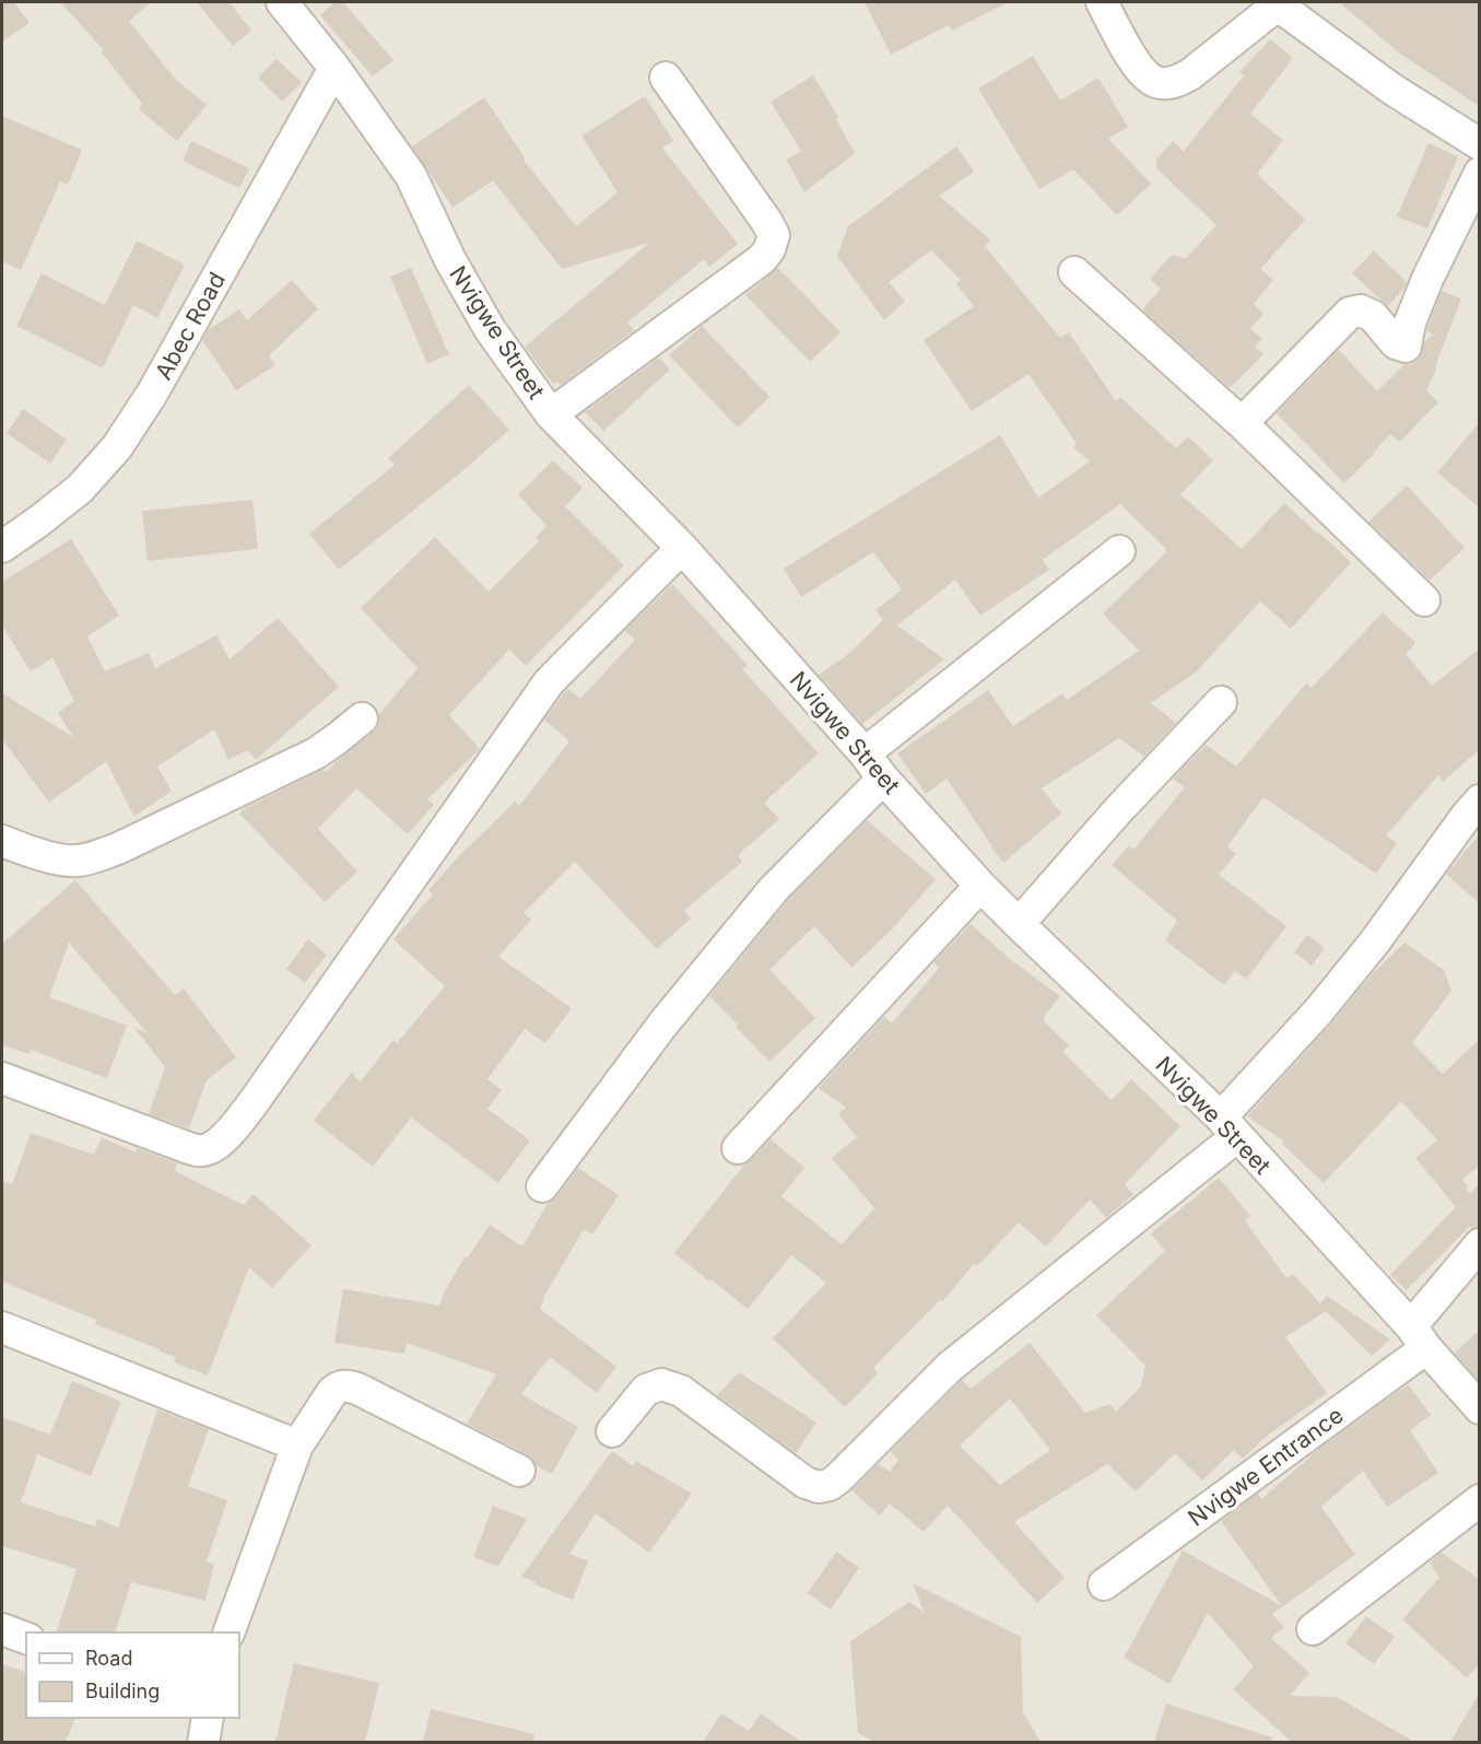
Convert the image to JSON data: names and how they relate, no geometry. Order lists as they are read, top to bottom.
{
  "streets": {
    "street": ["Abec Road", "Nvigwe Street", "Nvigwe Entrance"]
  },
  "crossings": [
    ["Abec Road", "Nvigwe Street"],
    ["Nvigwe Street", "Nvigwe Entrance"]
  ],
  "legend": ["Road", "Building"]
}
